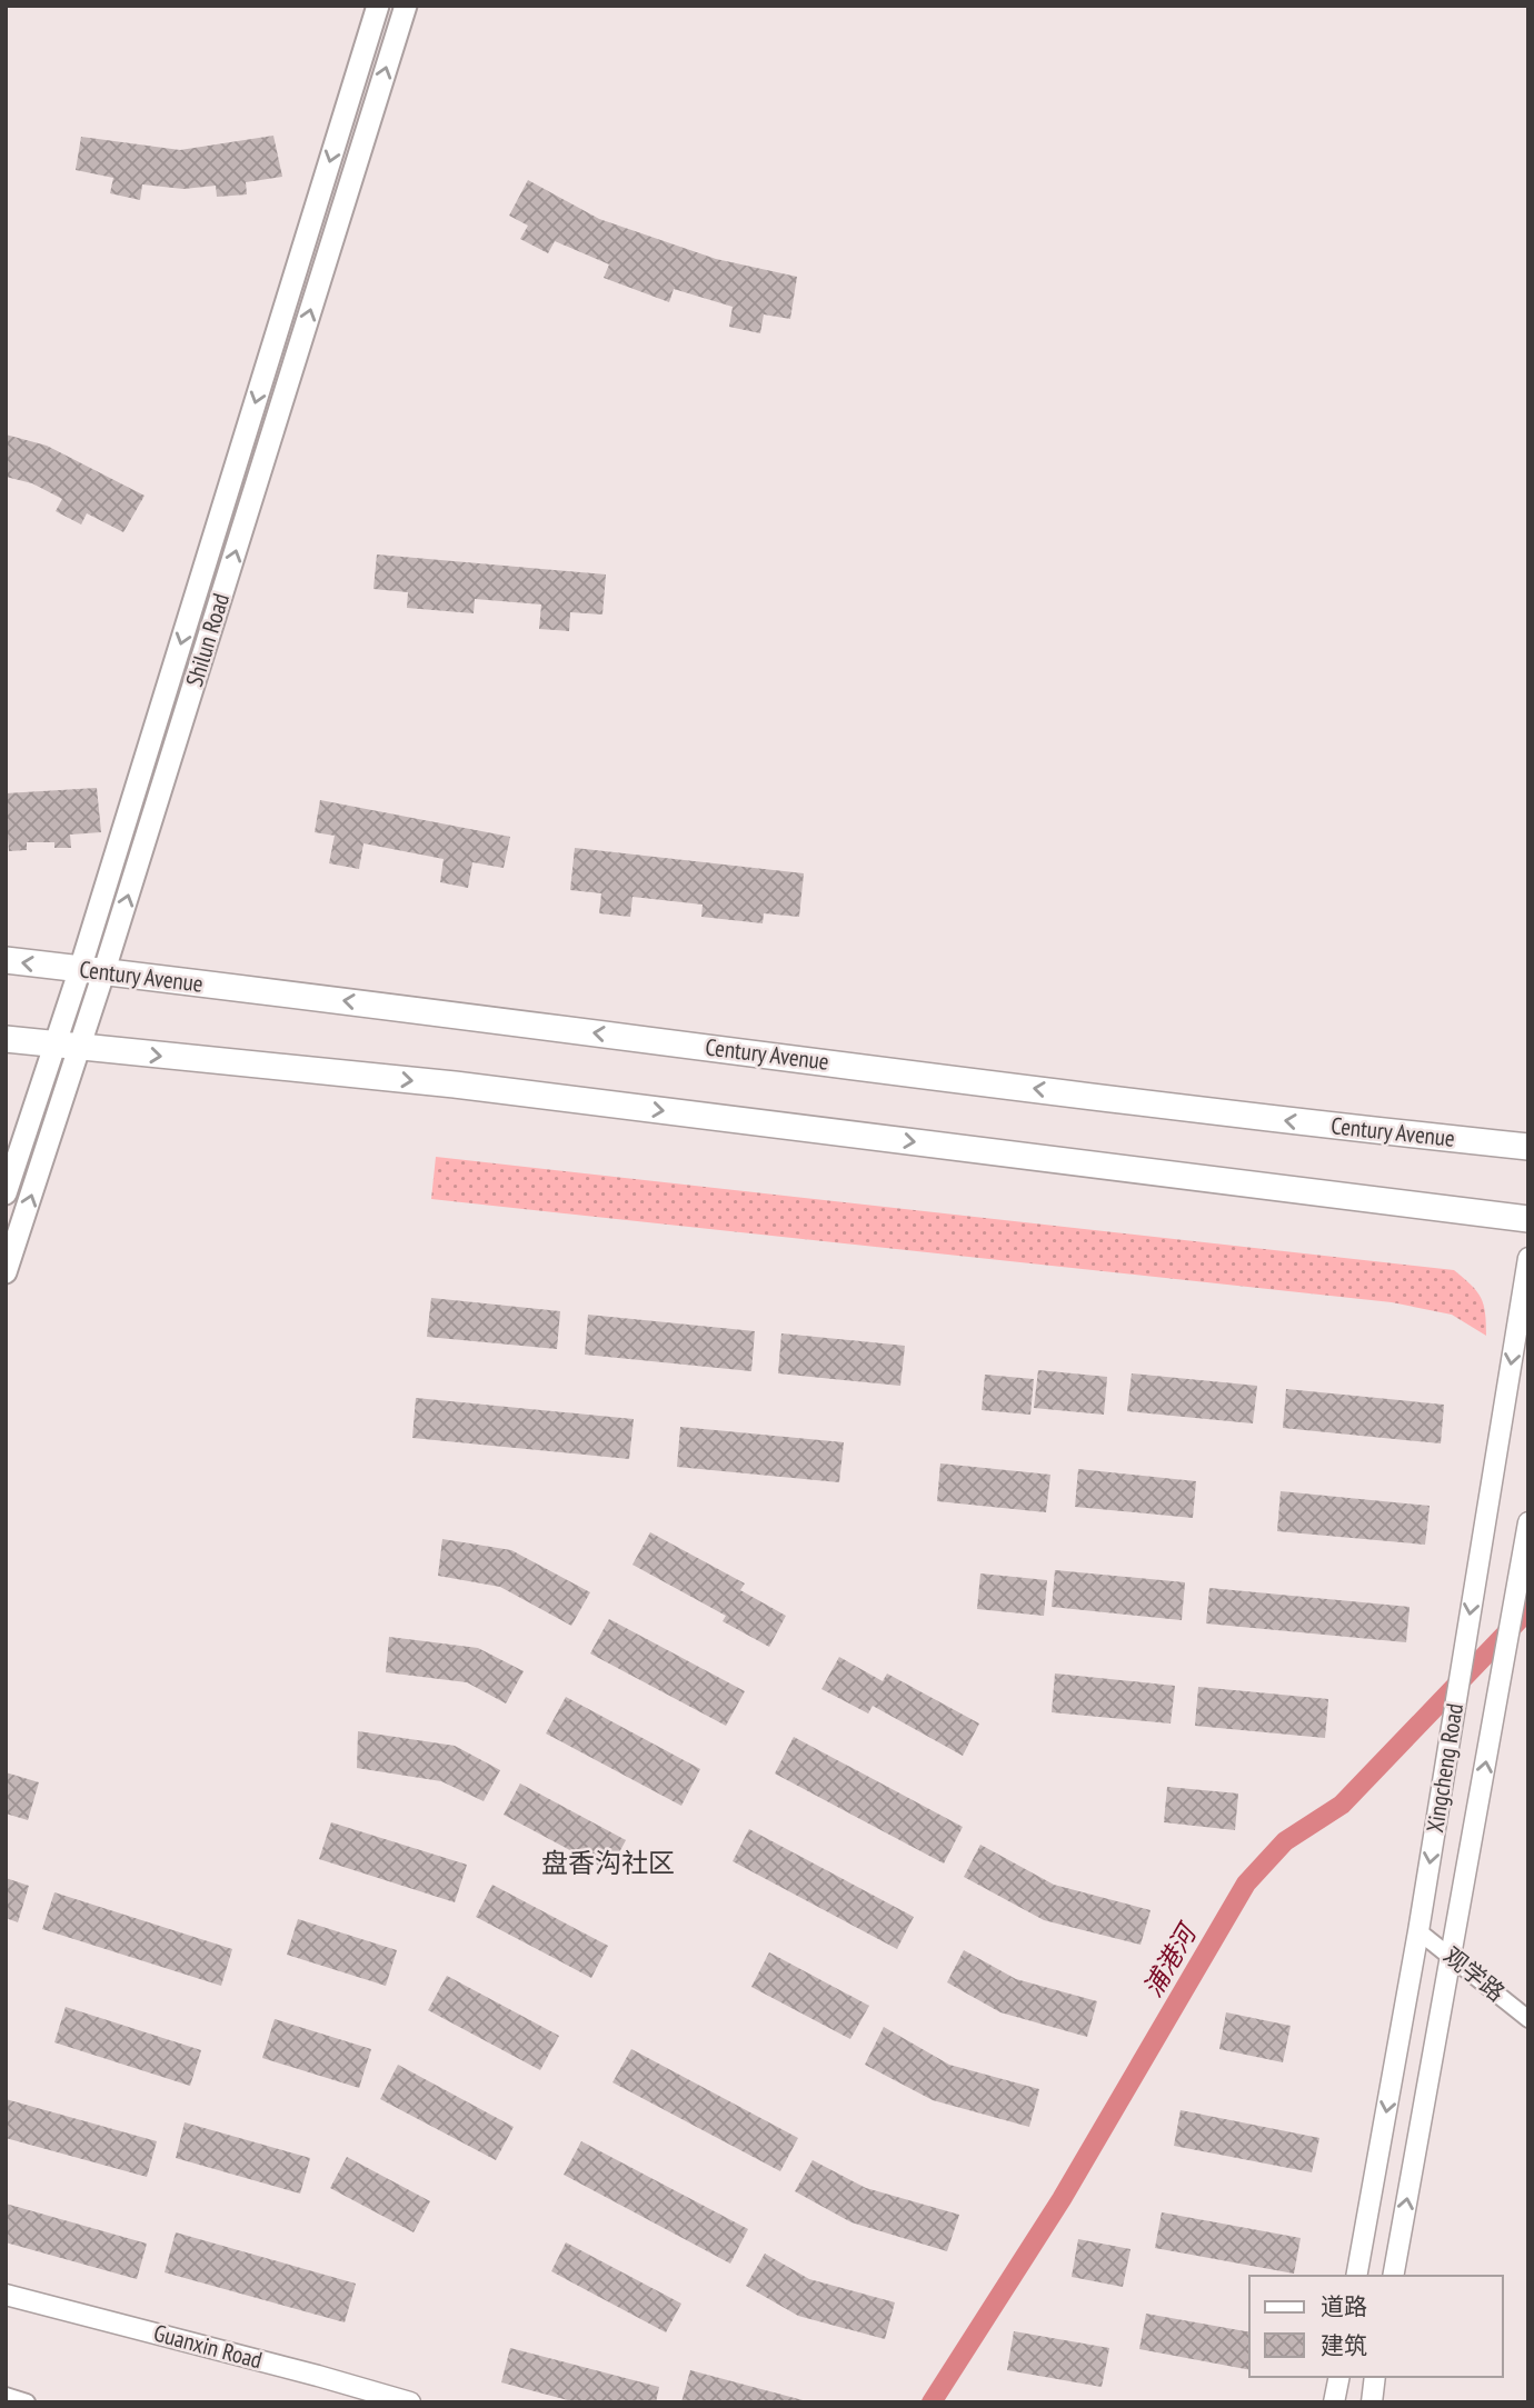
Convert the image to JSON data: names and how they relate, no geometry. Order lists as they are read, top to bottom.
{
  "streets": {
    "main road": ["Shilun Road", "Century Avenue"],
    "street": ["Xingcheng Road", "观学路", "Guanxin Road"]
  },
  "crossings": [
    ["Shilun Road", "Century Avenue"],
    ["Xingcheng Road", "观学路"]
  ],
  "districts": ["盘香沟社区"],
  "water": ["浦港河"],
  "legend": ["道路", "建筑"]
}
